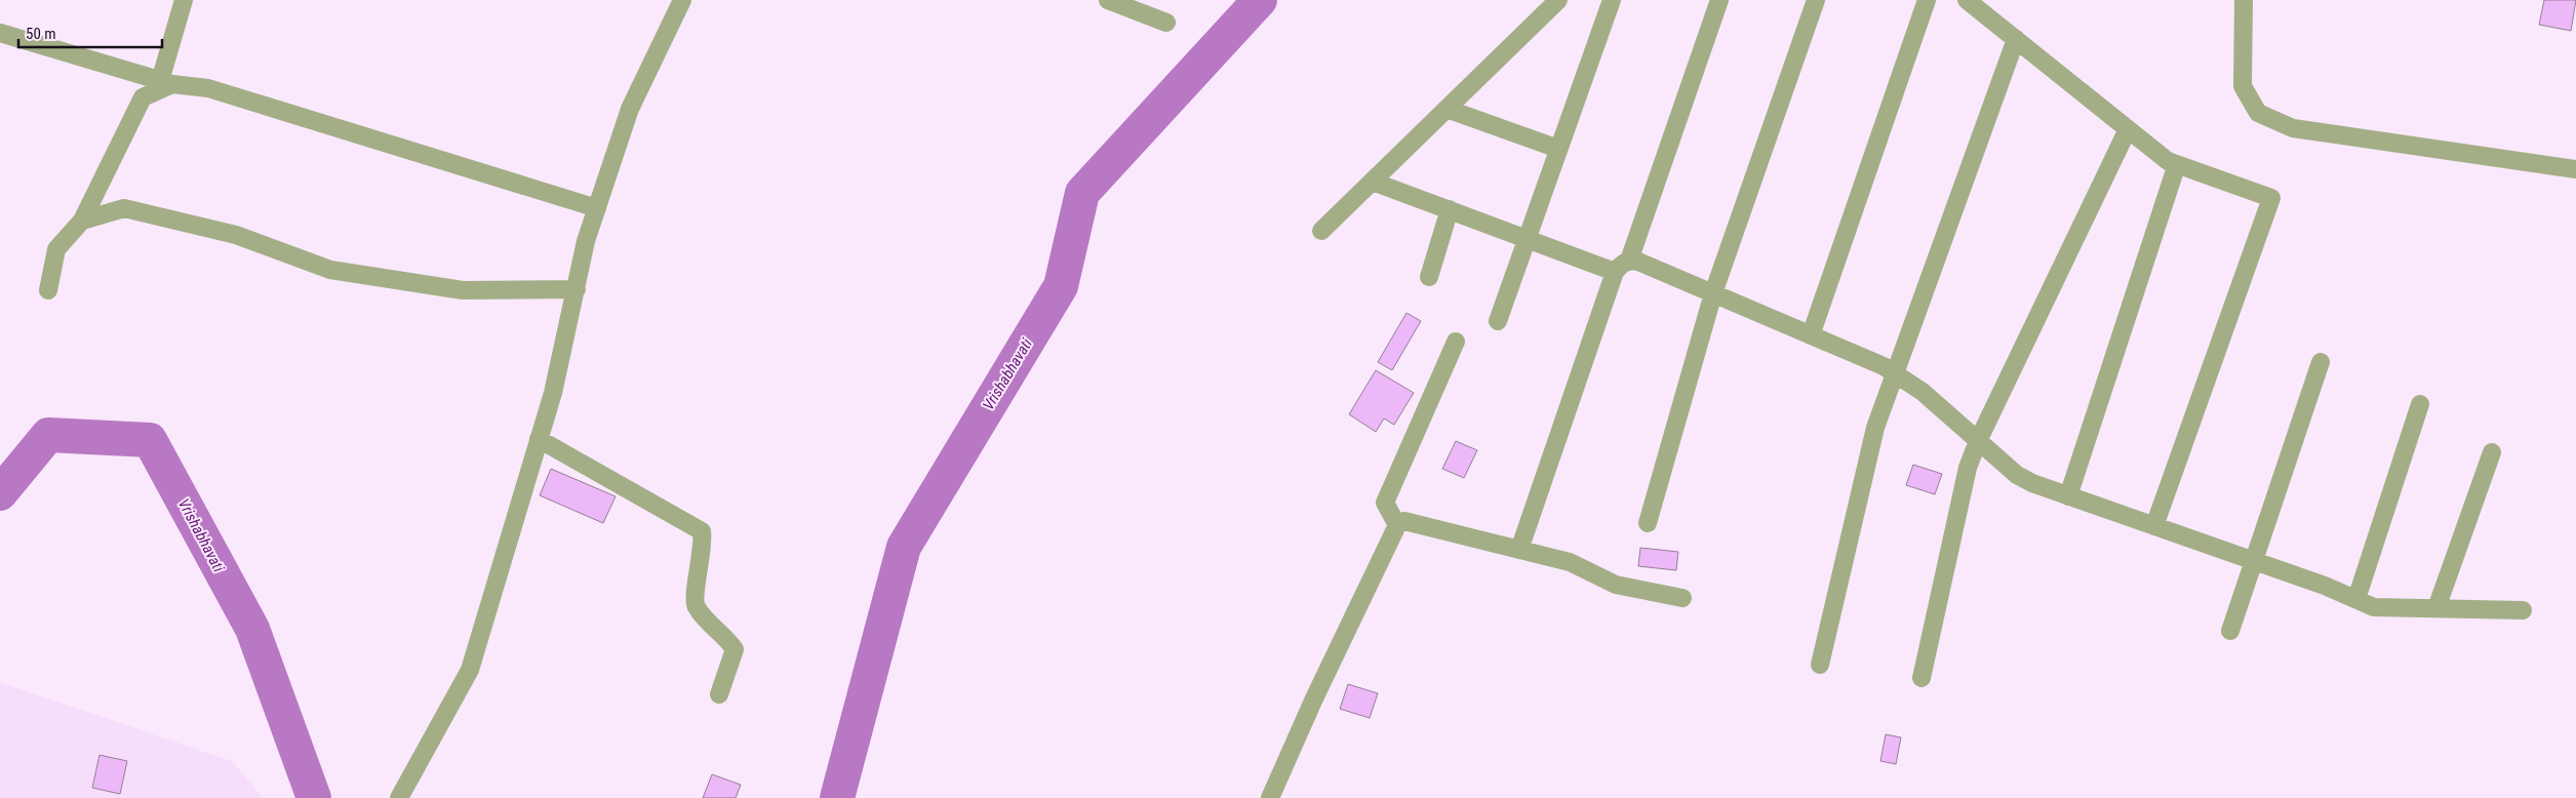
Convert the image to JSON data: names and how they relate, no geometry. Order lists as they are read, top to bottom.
{
  "water": ["Vrishabhavati"],
  "scale_bar": "50 m"
}
